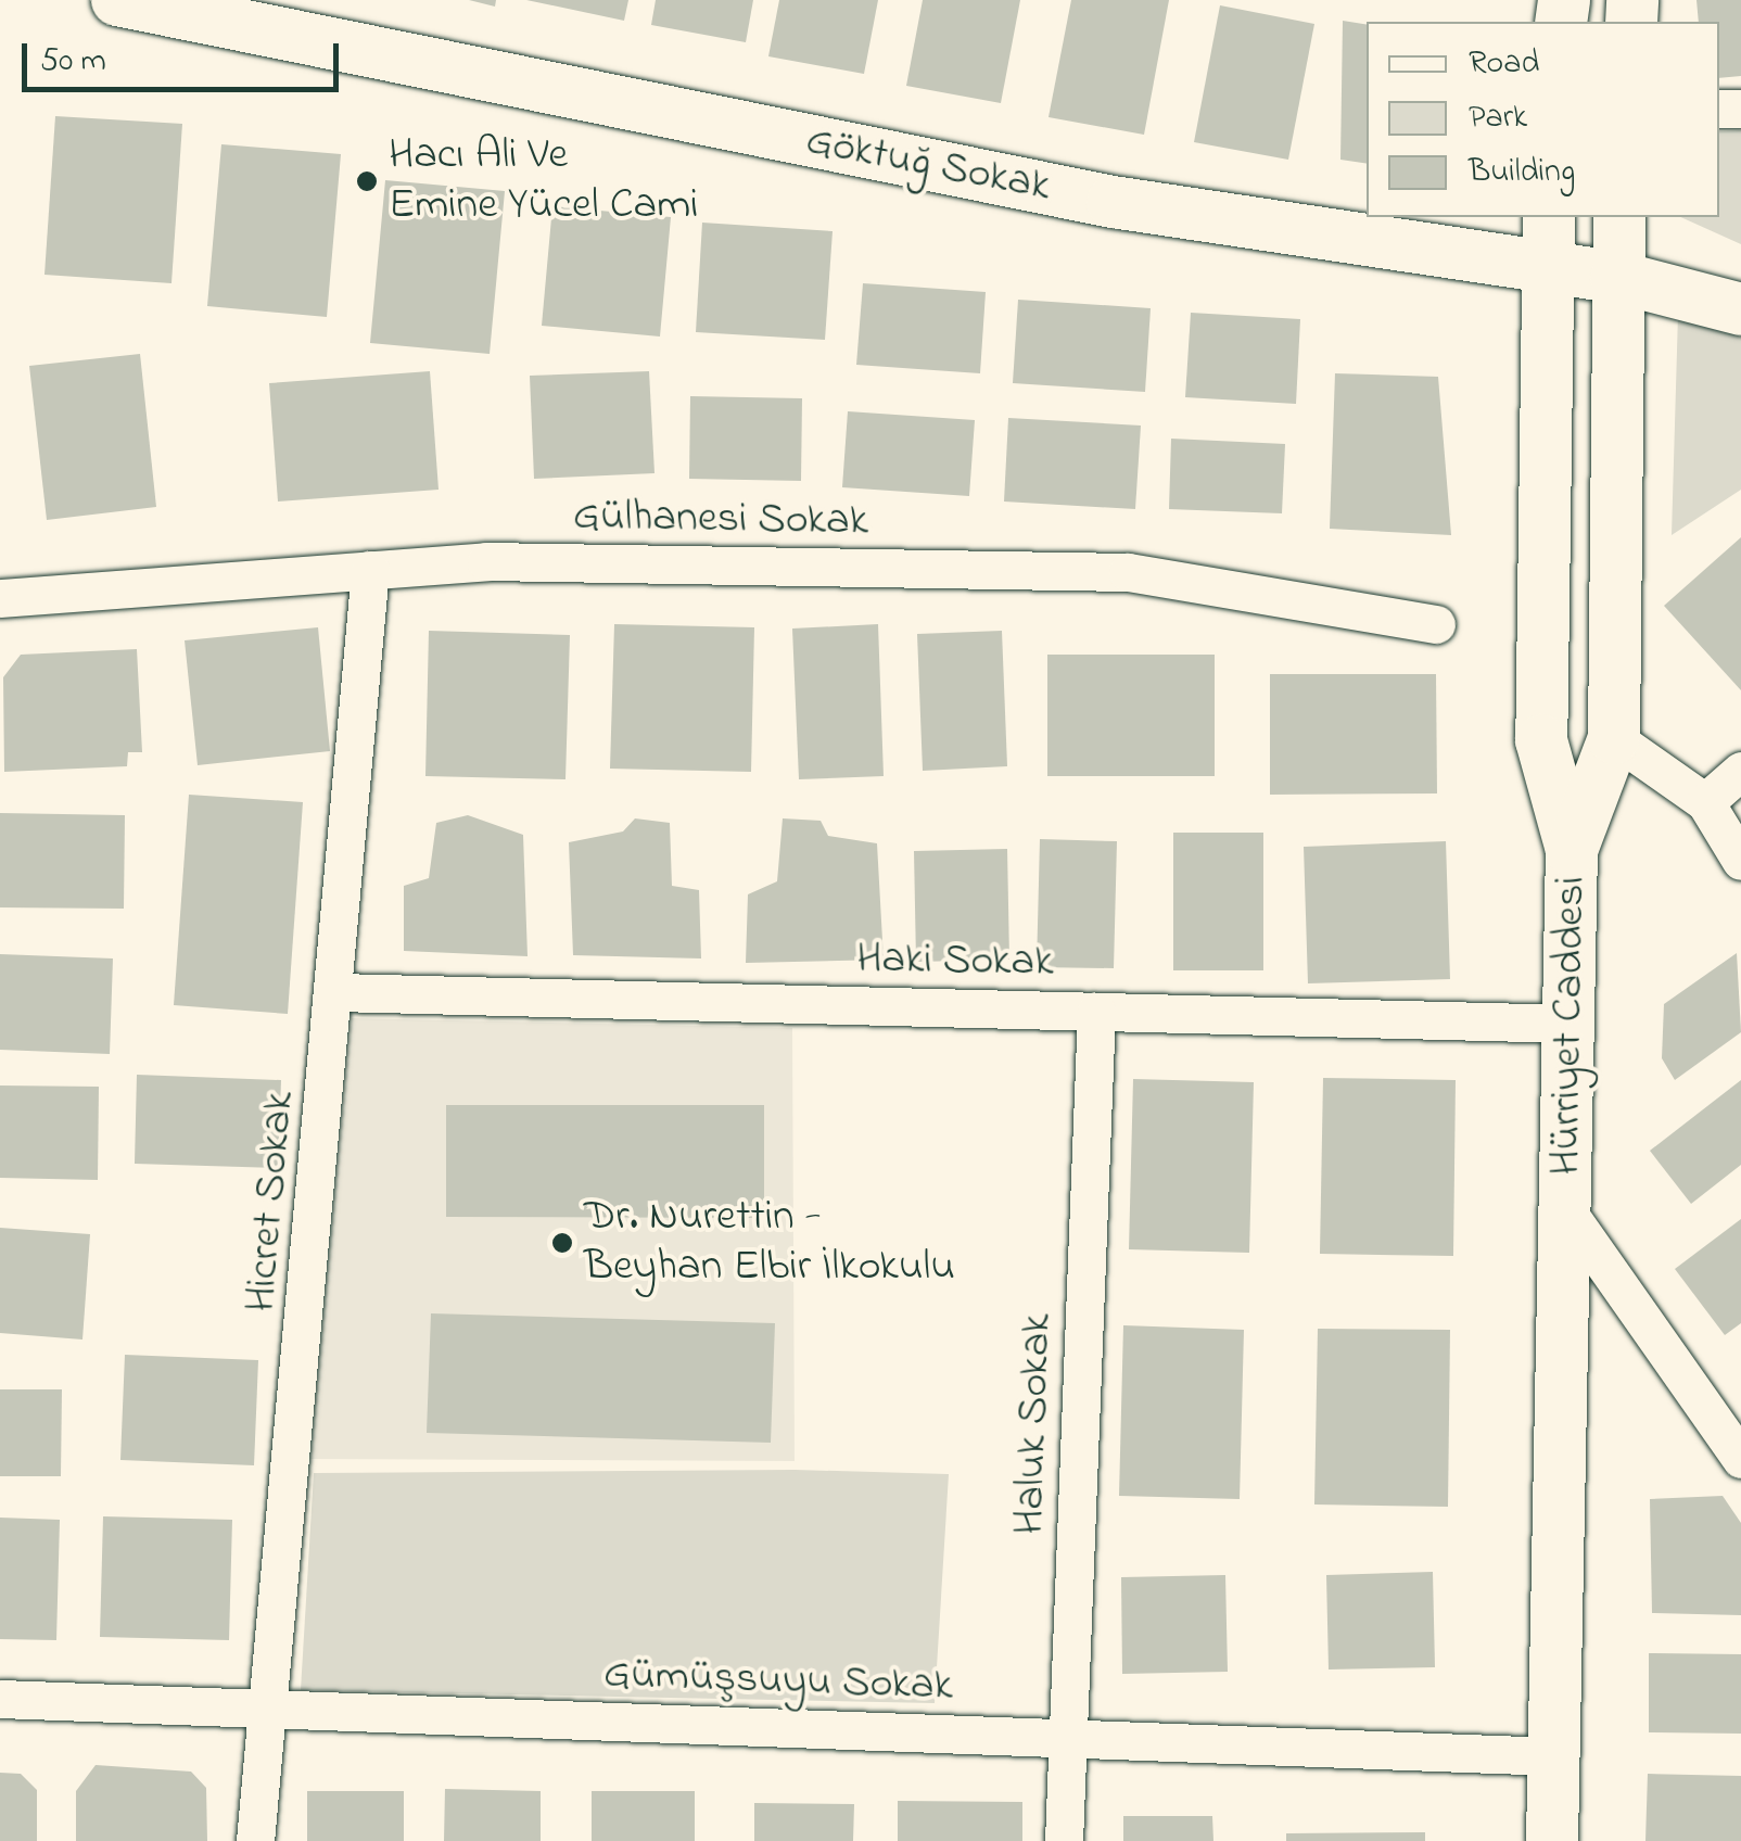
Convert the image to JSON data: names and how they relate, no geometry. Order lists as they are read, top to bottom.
{
  "streets": {
    "main road": ["Göktuğ Sokak", "Hürriyet Caddesi"],
    "street": [
      "Gülhanesi Sokak",
      "Haki Sokak",
      "Hicret Sokak",
      "Haluk Sokak",
      "Gümüşsuyu Sokak"
    ]
  },
  "crossings": [
    ["Göktuğ Sokak", "Hürriyet Caddesi"],
    ["Gülhanesi Sokak", "Hicret Sokak"],
    ["Haki Sokak", "Hürriyet Caddesi"],
    ["Haki Sokak", "Hicret Sokak"],
    ["Haki Sokak", "Haluk Sokak"],
    ["Hürriyet Caddesi", "Gümüşsuyu Sokak"],
    ["Hicret Sokak", "Gümüşsuyu Sokak"],
    ["Haluk Sokak", "Gümüşsuyu Sokak"]
  ],
  "places": ["Hacı Ali Ve Emine Yücel Cami", "Dr. Nurettin - Beyhan Elbir İlkokulu"],
  "legend": ["Road", "Park", "Building"],
  "scale_bar": "50 m"
}
